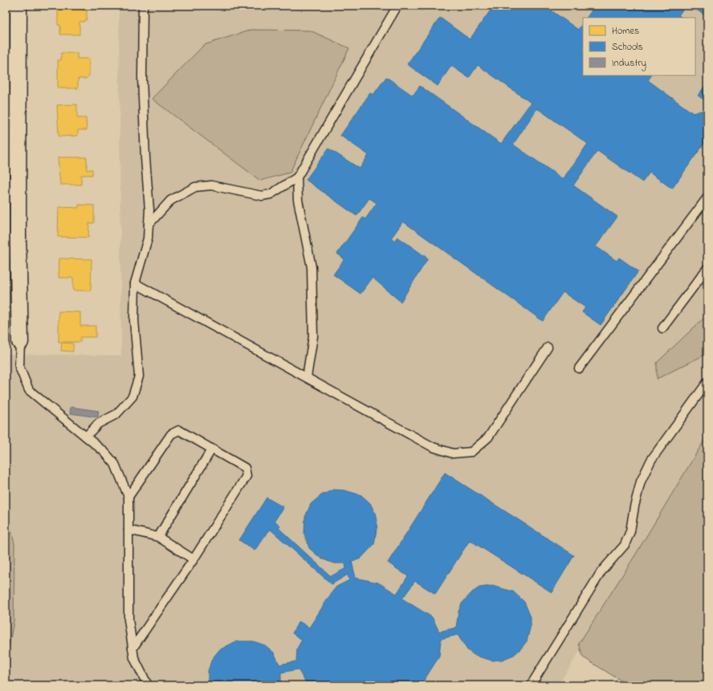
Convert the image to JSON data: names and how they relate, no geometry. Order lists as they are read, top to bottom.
{
  "legend": ["Homes", "Schools", "Industry"]
}
